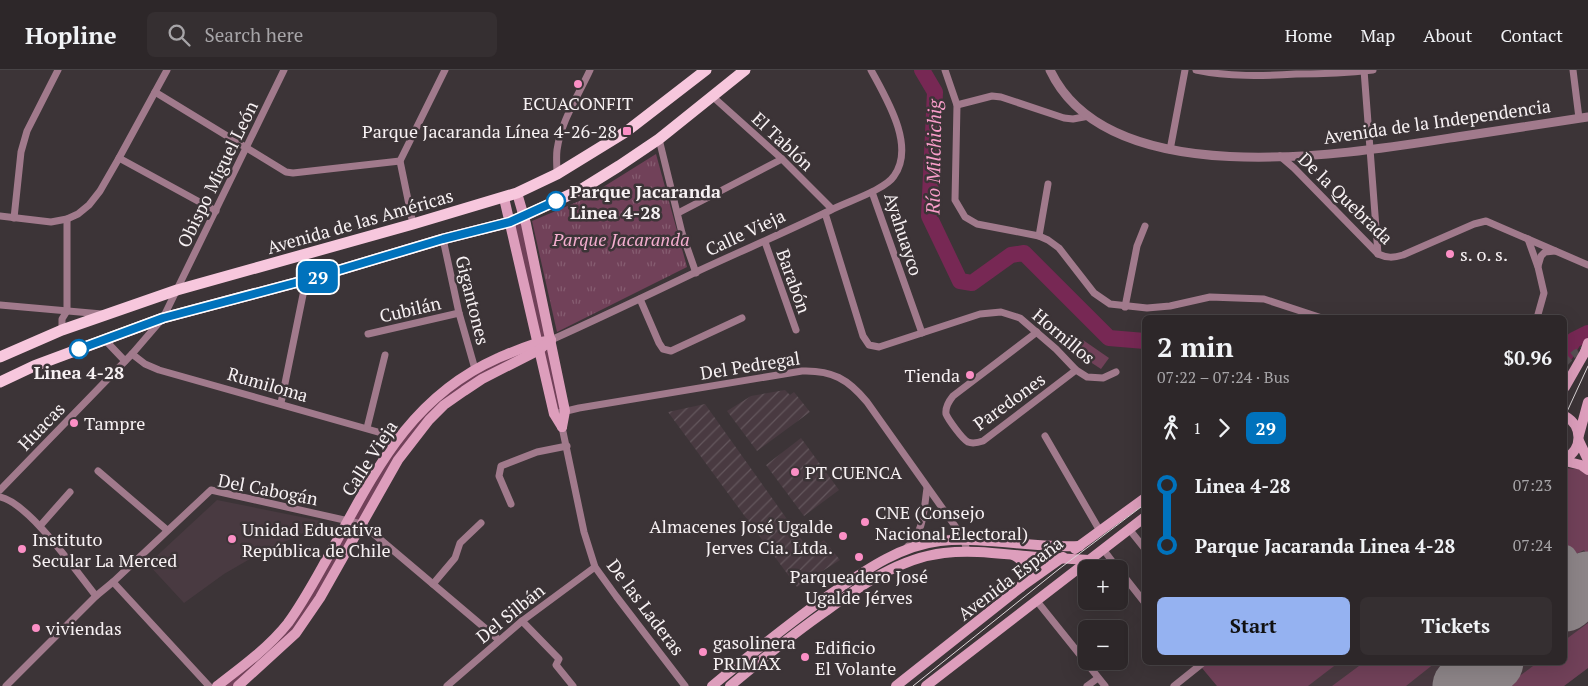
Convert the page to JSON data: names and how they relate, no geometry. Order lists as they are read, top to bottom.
{
  "streets": {
    "main road": [
      "Avenida de las Américas",
      "Calle Vieja",
      "Avenida España",
      "De las Laderas"
    ],
    "street": [
      "Avenida de la Independencia",
      "El Tablón",
      "Obispo Miguel León",
      "De la Quebrada",
      "Ayahuayco",
      "Barabón",
      "Gigantones",
      "Cubilán",
      "Hornillos",
      "Del Pedregal",
      "Rumiloma",
      "Paredones",
      "Huacas",
      "Del Cabogán",
      "Del Silbán"
    ]
  },
  "crossings": [
    ["Avenida de la Independencia", "De la Quebrada"],
    ["El Tablón", "Calle Vieja"],
    ["El Tablón", "Hornillos"],
    ["Obispo Miguel León", "Avenida de las Américas"],
    ["Obispo Miguel León", "Huacas"],
    ["Avenida de las Américas", "Huacas"],
    ["Avenida de las Américas", "De las Laderas"],
    ["Calle Vieja", "Ayahuayco"],
    ["Calle Vieja", "Barabón"],
    ["Calle Vieja", "Gigantones"],
    ["Calle Vieja", "Rumiloma"],
    ["Calle Vieja", "Del Cabogán"],
    ["Calle Vieja", "De las Laderas"],
    ["Ayahuayco", "Hornillos"],
    ["Gigantones", "Cubilán"],
    ["Hornillos", "Paredones"],
    ["Del Pedregal", "De las Laderas"],
    ["Rumiloma", "Huacas"],
    ["De las Laderas", "Del Silbán"]
  ],
  "water": ["Río Milchichig"],
  "parks": ["Parque Jacaranda"],
  "places": {
    "other": [
      "ECUACONFIT",
      "Parque Jacaranda Linea 4-28",
      "s. o. s.",
      "Linea 4-28",
      "Tienda",
      "Tampre",
      "PT CUENCA",
      "CNE (Consejo Nacional Electoral)",
      "Almacenes José Ugalde Jerves Cia. Ltda.",
      "Unidad Educativa República de Chile",
      "Instituto Secular La Merced",
      "Parqueadero José Ugalde Jérves",
      "viviendas",
      "gasolinera PRIMAX",
      "Edificio El Volante"
    ],
    "transit": ["Parque Jacaranda Línea 4-26-28"]
  },
  "lines": ["bus line 29"],
  "page": {
    "header": "Hopline",
    "search": "Search here",
    "nav": [
      "Home",
      "Map",
      "About",
      "Contact"
    ],
    "on_map": "29",
    "heading": ["2 min", "07:22 – 07:24 · Bus", "$0.96"],
    "legs": ["1", "29"],
    "list": [
      {
        "name": "Linea 4-28",
        "value": "07:23"
      },
      {
        "name": "Parque Jacaranda Linea 4-28",
        "value": "07:24"
      }
    ],
    "map_buttons": ["+", "−"],
    "buttons": ["Start", "Tickets"]
  }
}
